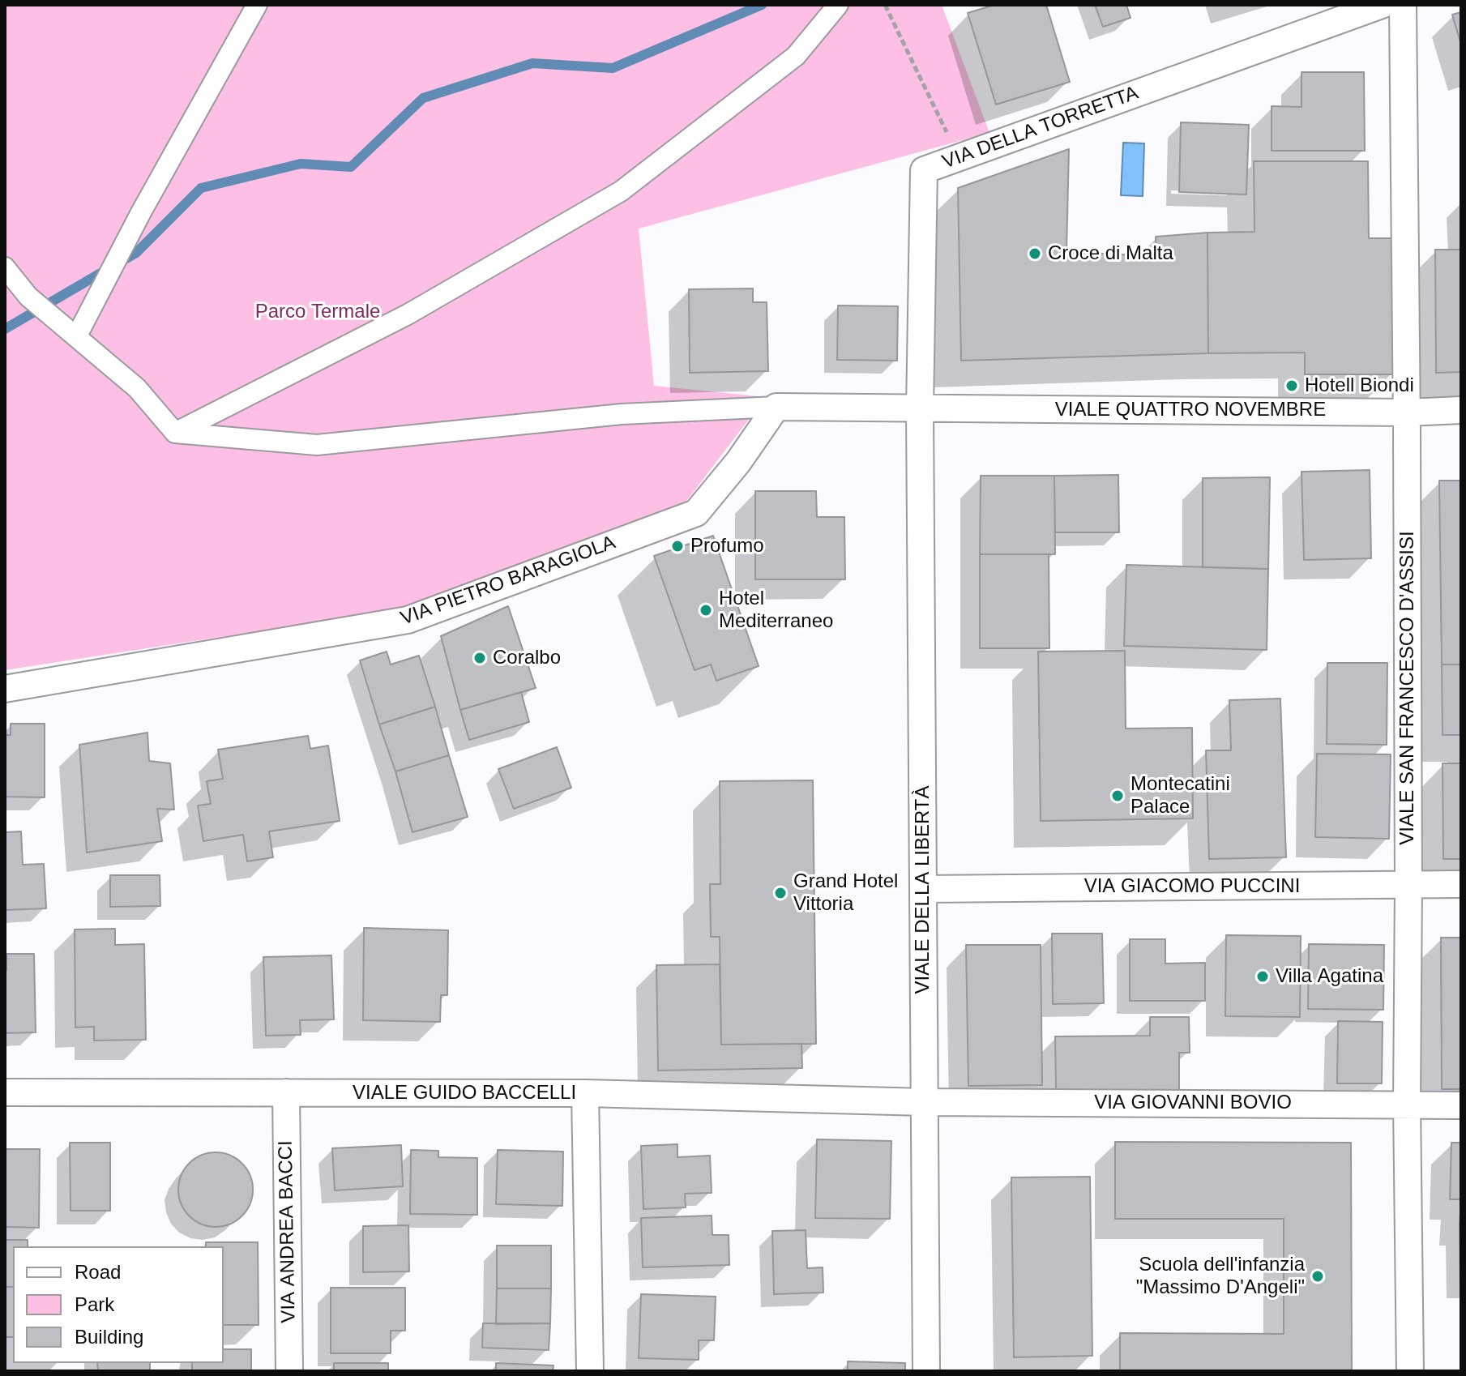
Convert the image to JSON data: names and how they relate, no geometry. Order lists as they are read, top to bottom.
{
  "streets": {
    "street": [
      "VIA DELLA TORRETTA",
      "VIALE QUATTRO NOVEMBRE",
      "VIA PIETRO BARAGIOLA",
      "VIALE SAN FRANCESCO D'ASSISI",
      "VIA GIACOMO PUCCINI",
      "VIALE DELLA LIBERTÀ",
      "VIALE GUIDO BACCELLI",
      "VIA GIOVANNI BOVIO",
      "VIA ANDREA BACCI"
    ]
  },
  "crossings": [
    ["VIA DELLA TORRETTA", "VIALE QUATTRO NOVEMBRE"],
    ["VIA DELLA TORRETTA", "VIALE DELLA LIBERTÀ"],
    ["VIALE QUATTRO NOVEMBRE", "VIALE SAN FRANCESCO D'ASSISI"],
    ["VIALE QUATTRO NOVEMBRE", "VIALE DELLA LIBERTÀ"],
    ["VIALE SAN FRANCESCO D'ASSISI", "VIA GIACOMO PUCCINI"],
    ["VIALE SAN FRANCESCO D'ASSISI", "VIA GIOVANNI BOVIO"],
    ["VIA GIACOMO PUCCINI", "VIALE DELLA LIBERTÀ"],
    ["VIALE DELLA LIBERTÀ", "VIALE GUIDO BACCELLI"],
    ["VIALE DELLA LIBERTÀ", "VIA GIOVANNI BOVIO"],
    ["VIALE GUIDO BACCELLI", "VIA GIOVANNI BOVIO"],
    ["VIALE GUIDO BACCELLI", "VIA ANDREA BACCI"]
  ],
  "parks": ["Parco Termale"],
  "places": [
    "Croce di Malta",
    "Hotell Biondi",
    "Profumo",
    "Hotel Mediterraneo",
    "Coralbo",
    "Montecatini Palace",
    "Grand Hotel Vittoria",
    "Villa Agatina",
    "Scuola dell'infanzia \"Massimo D'Angeli\""
  ],
  "legend": ["Road", "Park", "Building"]
}
